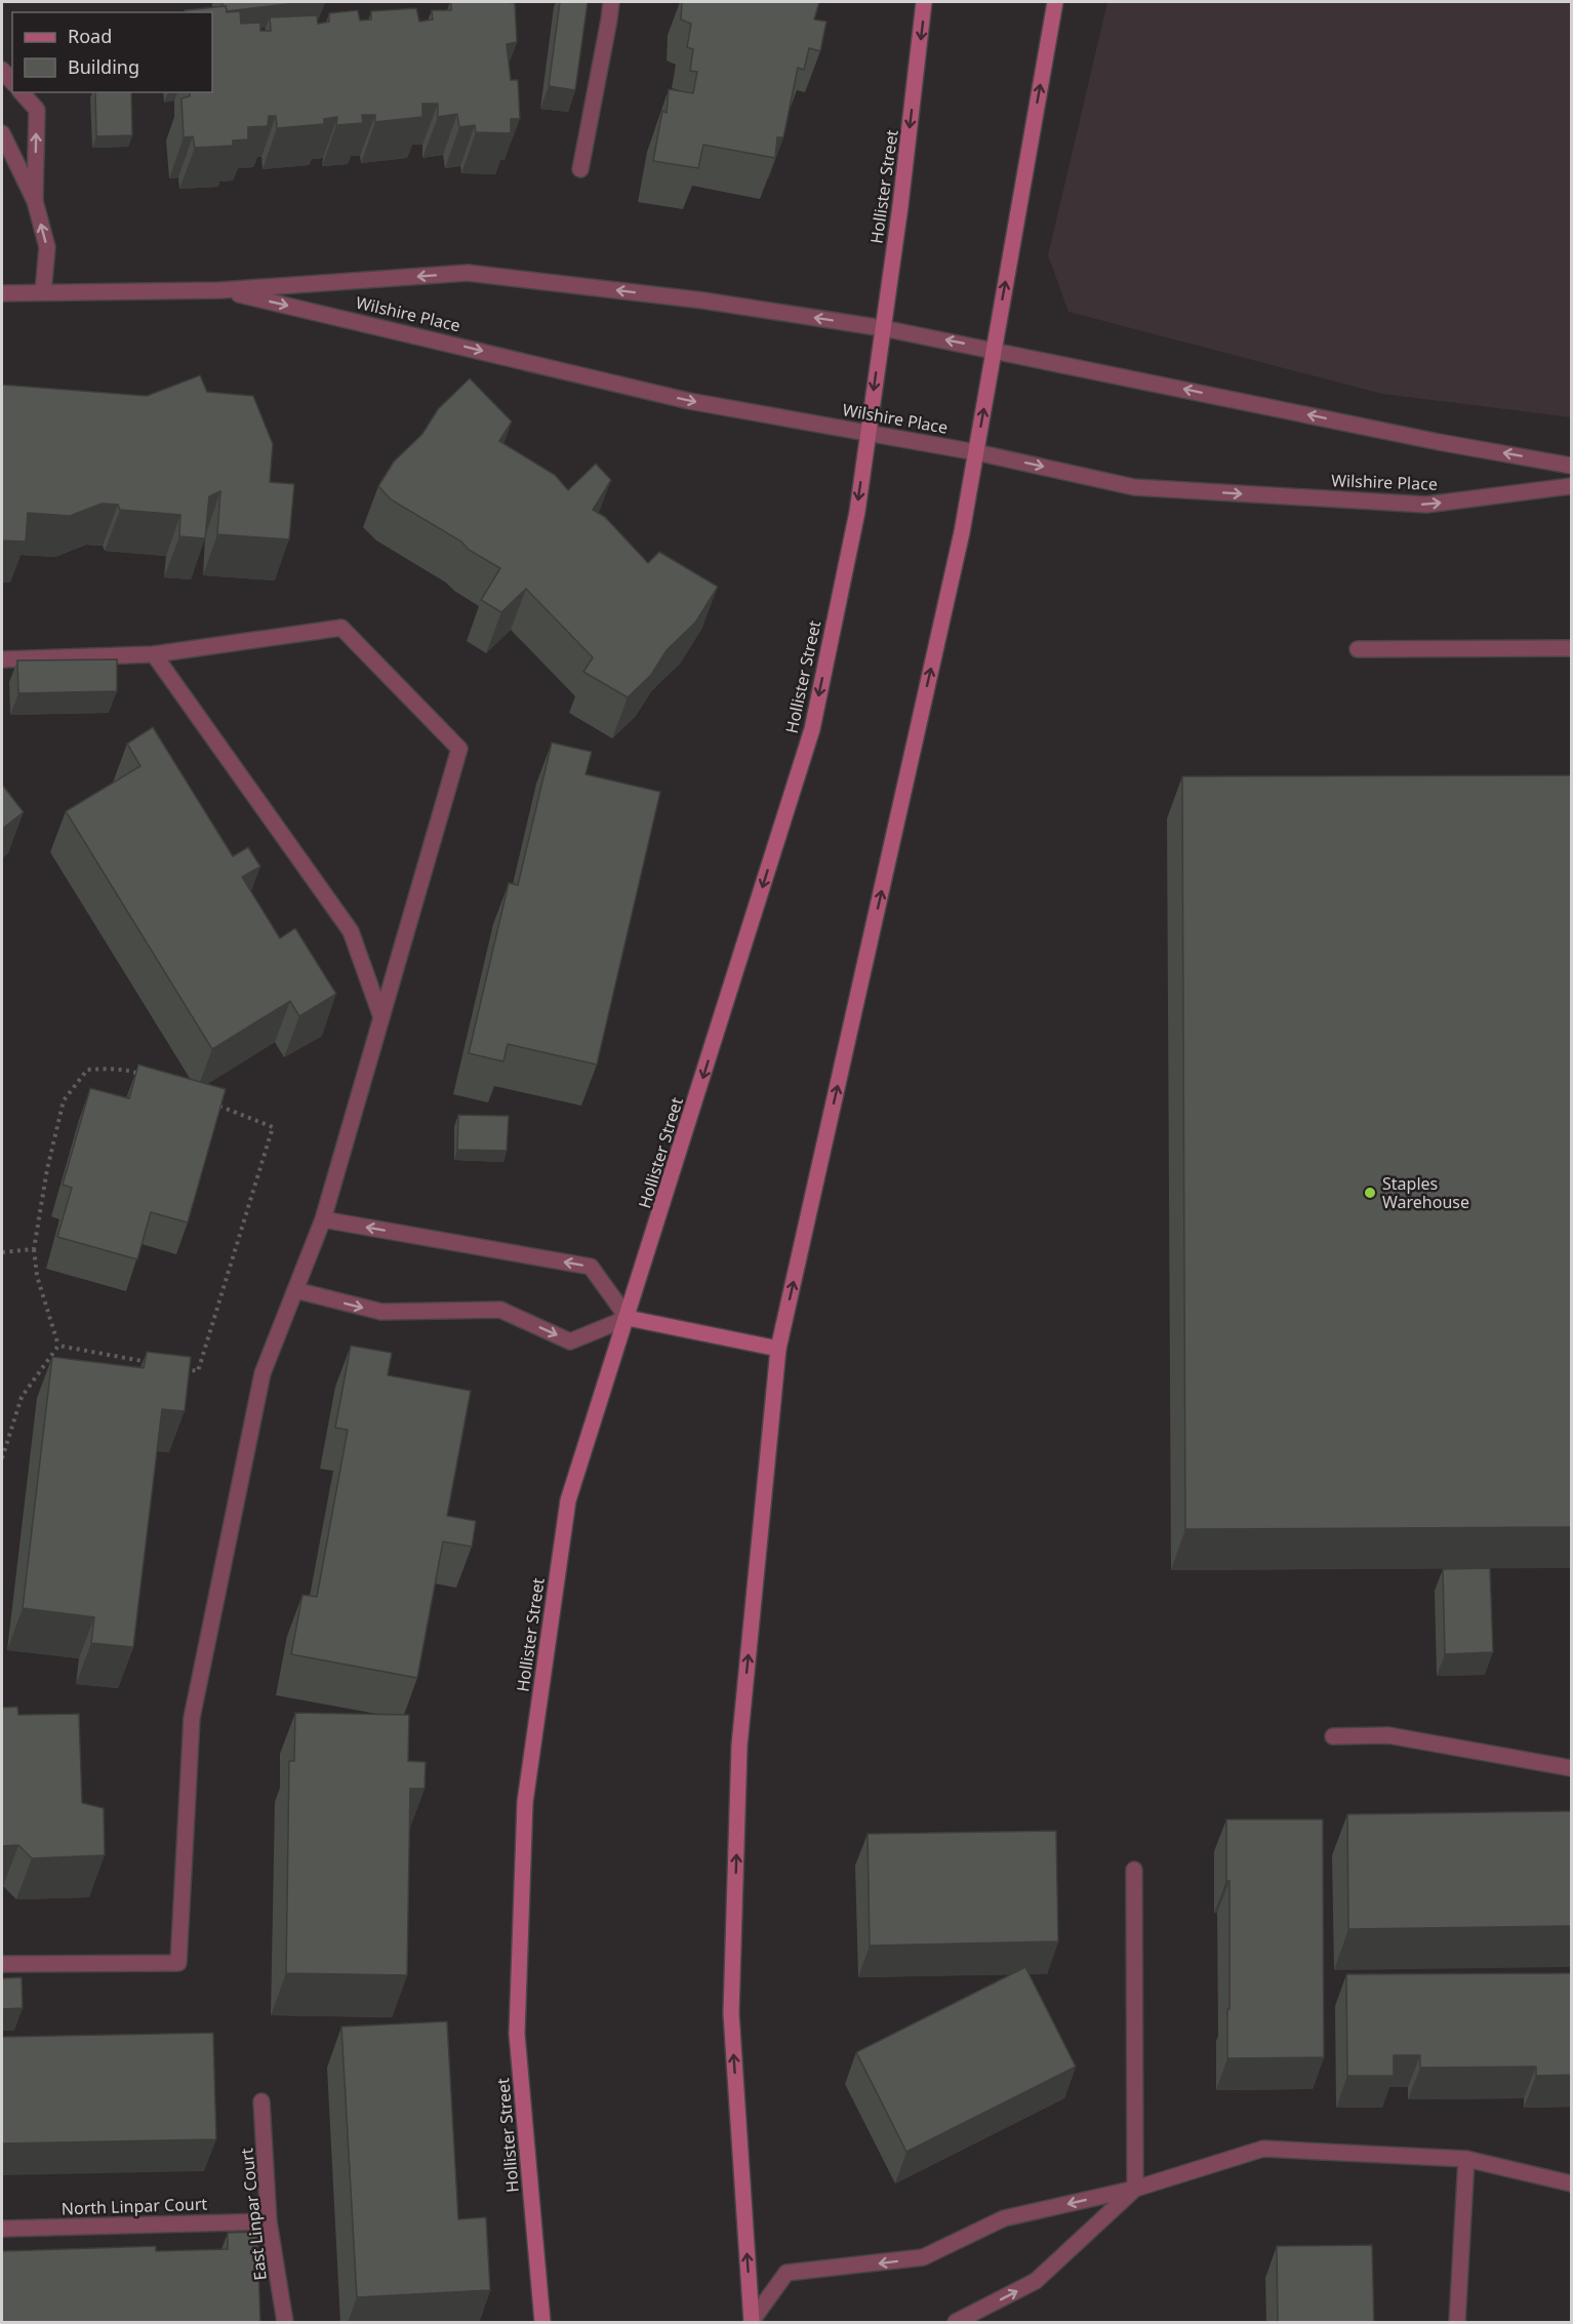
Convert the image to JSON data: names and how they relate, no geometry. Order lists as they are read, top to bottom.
{
  "streets": {
    "main road": ["Hollister Street"],
    "street": ["Wilshire Place", "North Linpar Court", "East Linpar Court"]
  },
  "crossings": [
    ["Hollister Street", "Wilshire Place"],
    ["North Linpar Court", "East Linpar Court"]
  ],
  "places": ["Staples Warehouse"],
  "legend": ["Road", "Building"]
}
